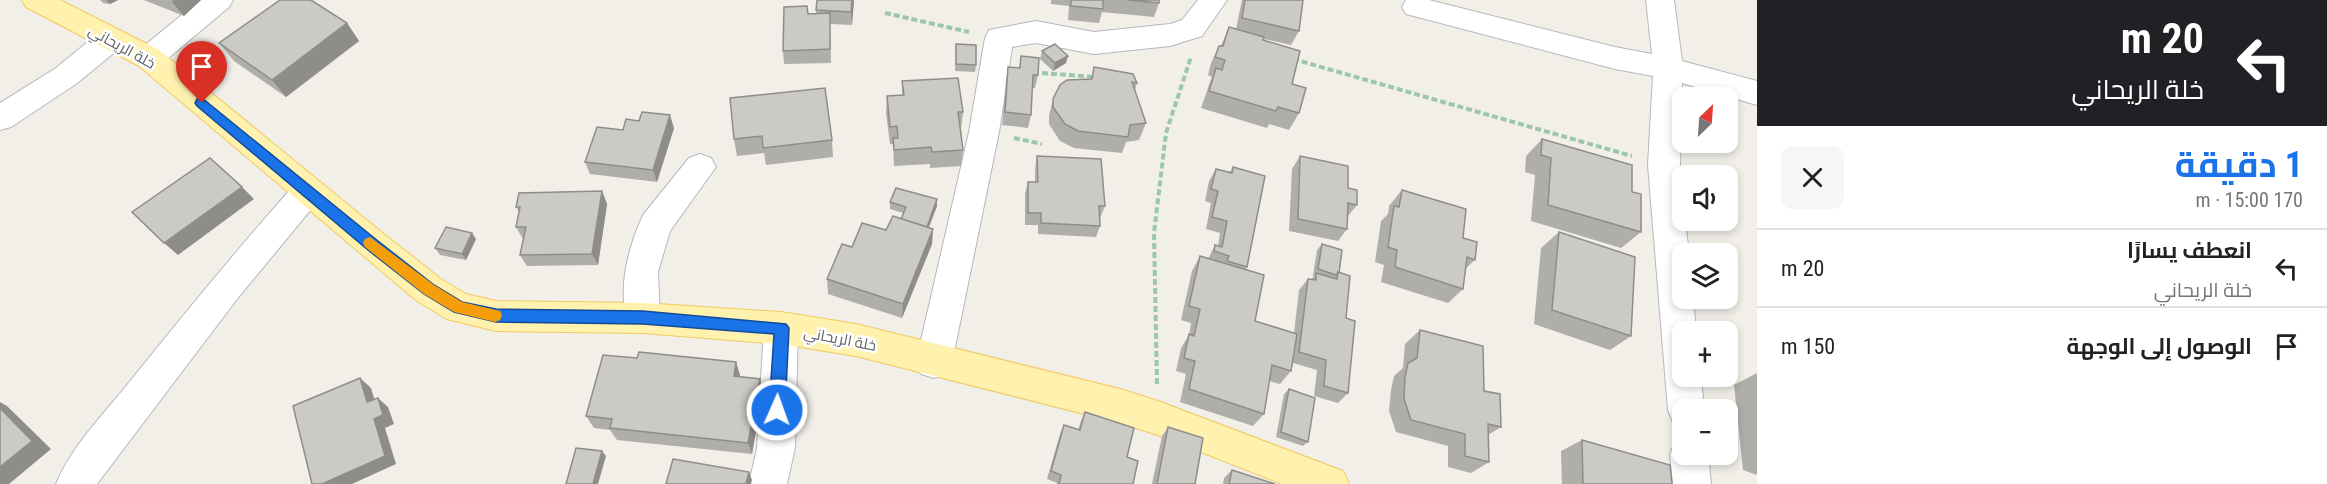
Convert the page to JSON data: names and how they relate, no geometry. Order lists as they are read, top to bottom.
{
  "streets": {
    "main road": ["خلة الريحاني"]
  },
  "north": "top right",
  "page": {
    "turn": ["20 m", "خلة الريحاني"],
    "map_buttons": ["+", "−"],
    "heading": ["1 دقيقة", "170 m · 15:00"],
    "list": [
      {
        "name": "انعطف يسارًا",
        "note": "خلة الريحاني",
        "value": "20 m"
      },
      {
        "name": "الوصول إلى الوجهة",
        "value": "150 m"
      }
    ]
  }
}
